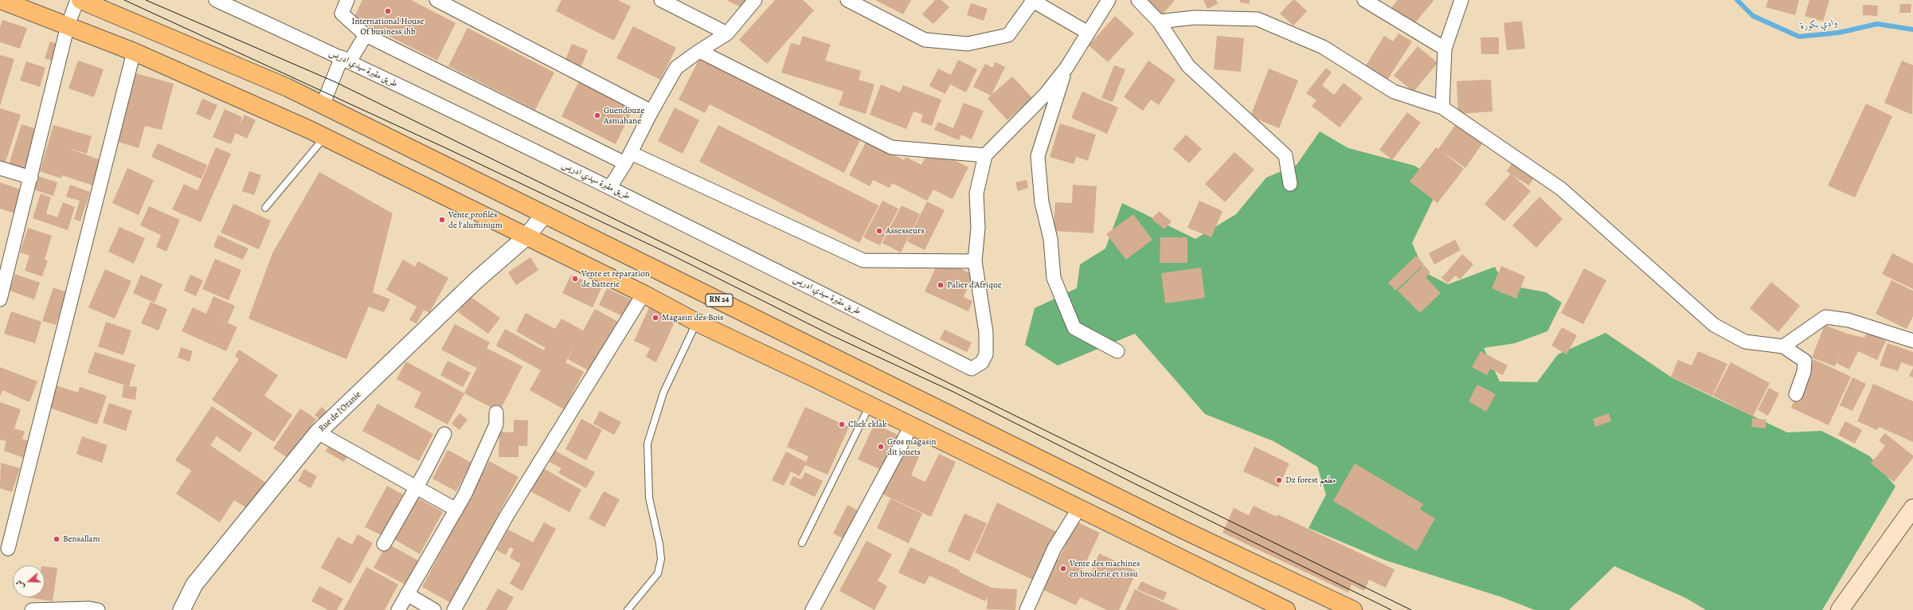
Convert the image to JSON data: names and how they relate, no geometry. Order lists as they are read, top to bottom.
{
  "streets": {
    "main road": ["RN 24"],
    "street": ["طريق مقبرة سيدي ادريس", "Rue de l'Oranie"]
  },
  "crossings": [
    ["RN 24", "Rue de l'Oranie"]
  ],
  "water": ["وادي بكورة"],
  "places": [
    "International House Of business ihb",
    "Guendouze Asmahane",
    "Vente profilés de l'aluminium",
    "Assesseurs",
    "Vente et réparation de batterie",
    "Palier d'Afrique",
    "Magasin des Bois",
    "Click cklak",
    "Gros magasin dit jouets",
    "Dz forest مطعم",
    "Bensallam",
    "Vente des machines en broderie et tissu"
  ],
  "north": "left"
}
